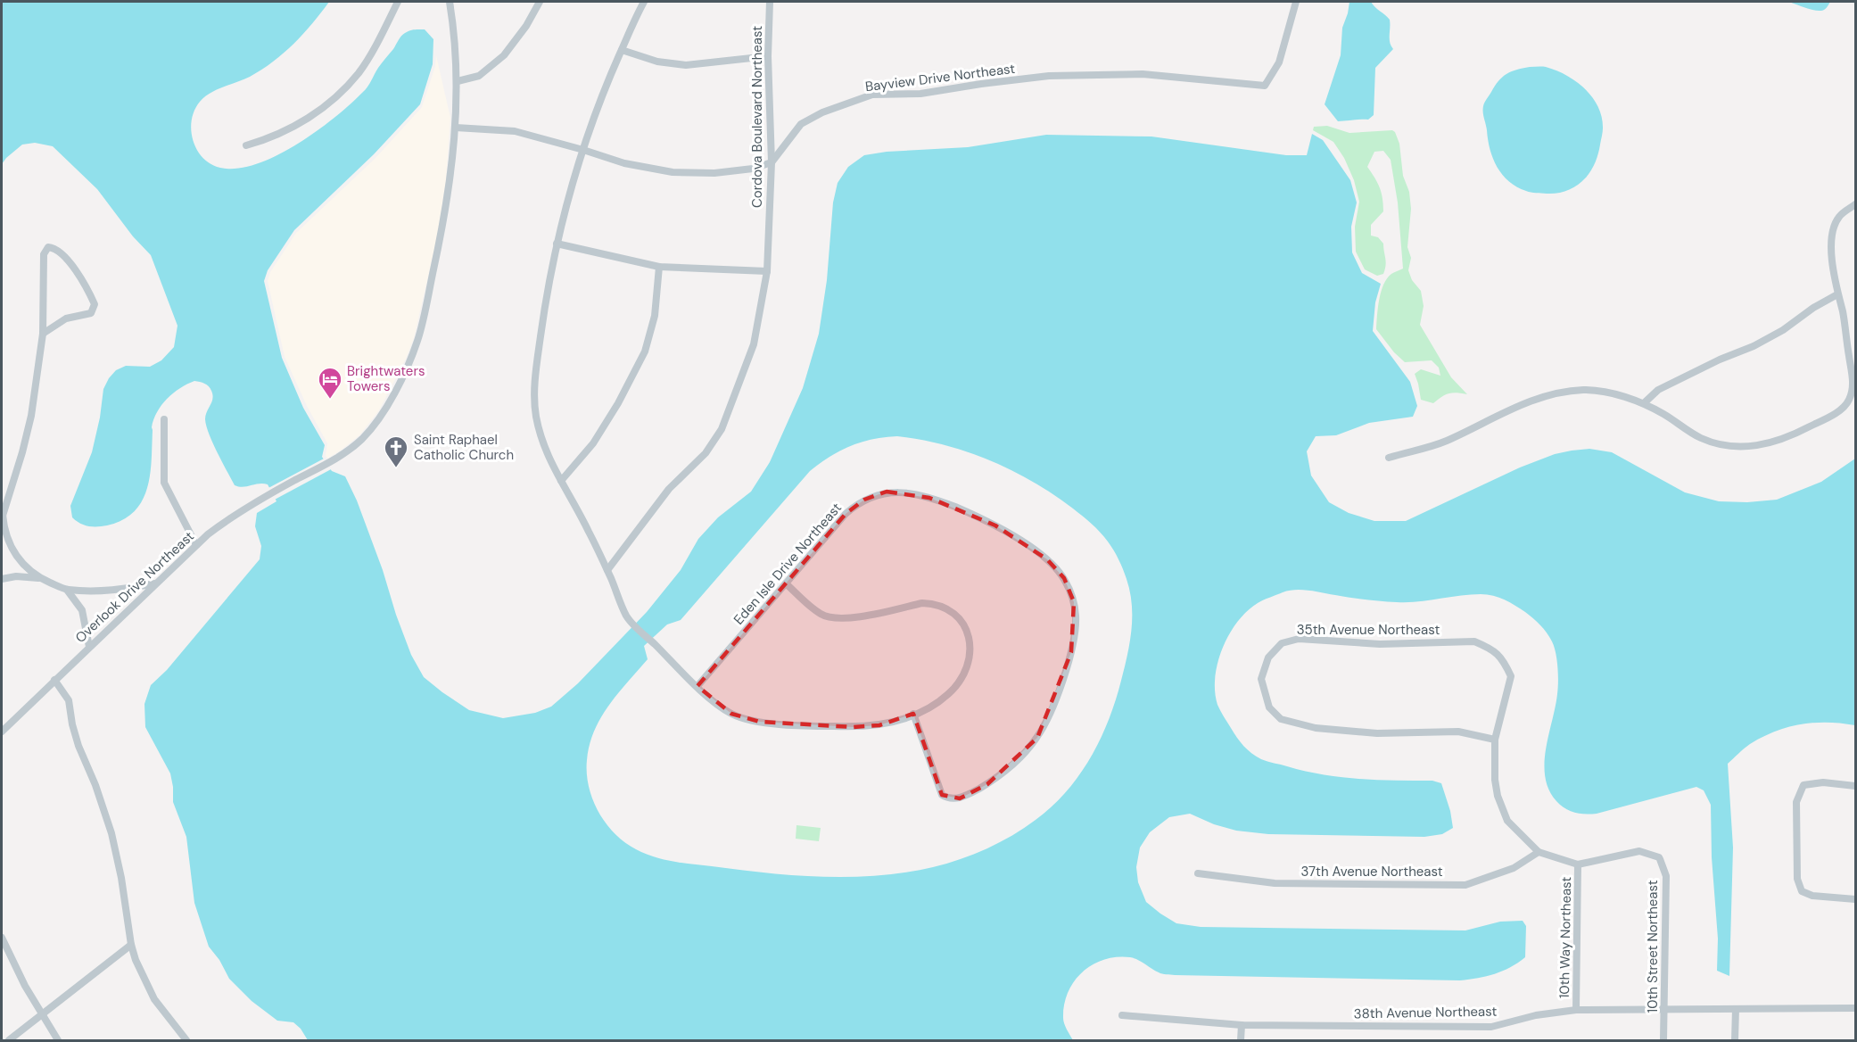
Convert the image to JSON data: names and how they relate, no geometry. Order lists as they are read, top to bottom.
{
  "streets": {
    "street": [
      "Bayview Drive Northeast",
      "Cordova Boulevard Northeast",
      "Eden Isle Drive Northeast",
      "Overlook Drive Northeast",
      "35th Avenue Northeast",
      "37th Avenue Northeast",
      "10th Way Northeast",
      "10th Street Northeast",
      "38th Avenue Northeast"
    ]
  },
  "crossings": [
    ["Bayview Drive Northeast", "Cordova Boulevard Northeast"],
    ["35th Avenue Northeast", "10th Street Northeast"],
    ["37th Avenue Northeast", "10th Street Northeast"],
    ["10th Way Northeast", "10th Street Northeast"],
    ["10th Way Northeast", "38th Avenue Northeast"],
    ["10th Street Northeast", "38th Avenue Northeast"]
  ],
  "places": {
    "hotel": ["Brightwaters Towers"],
    "church": ["Saint Raphael Catholic Church"]
  }
}
